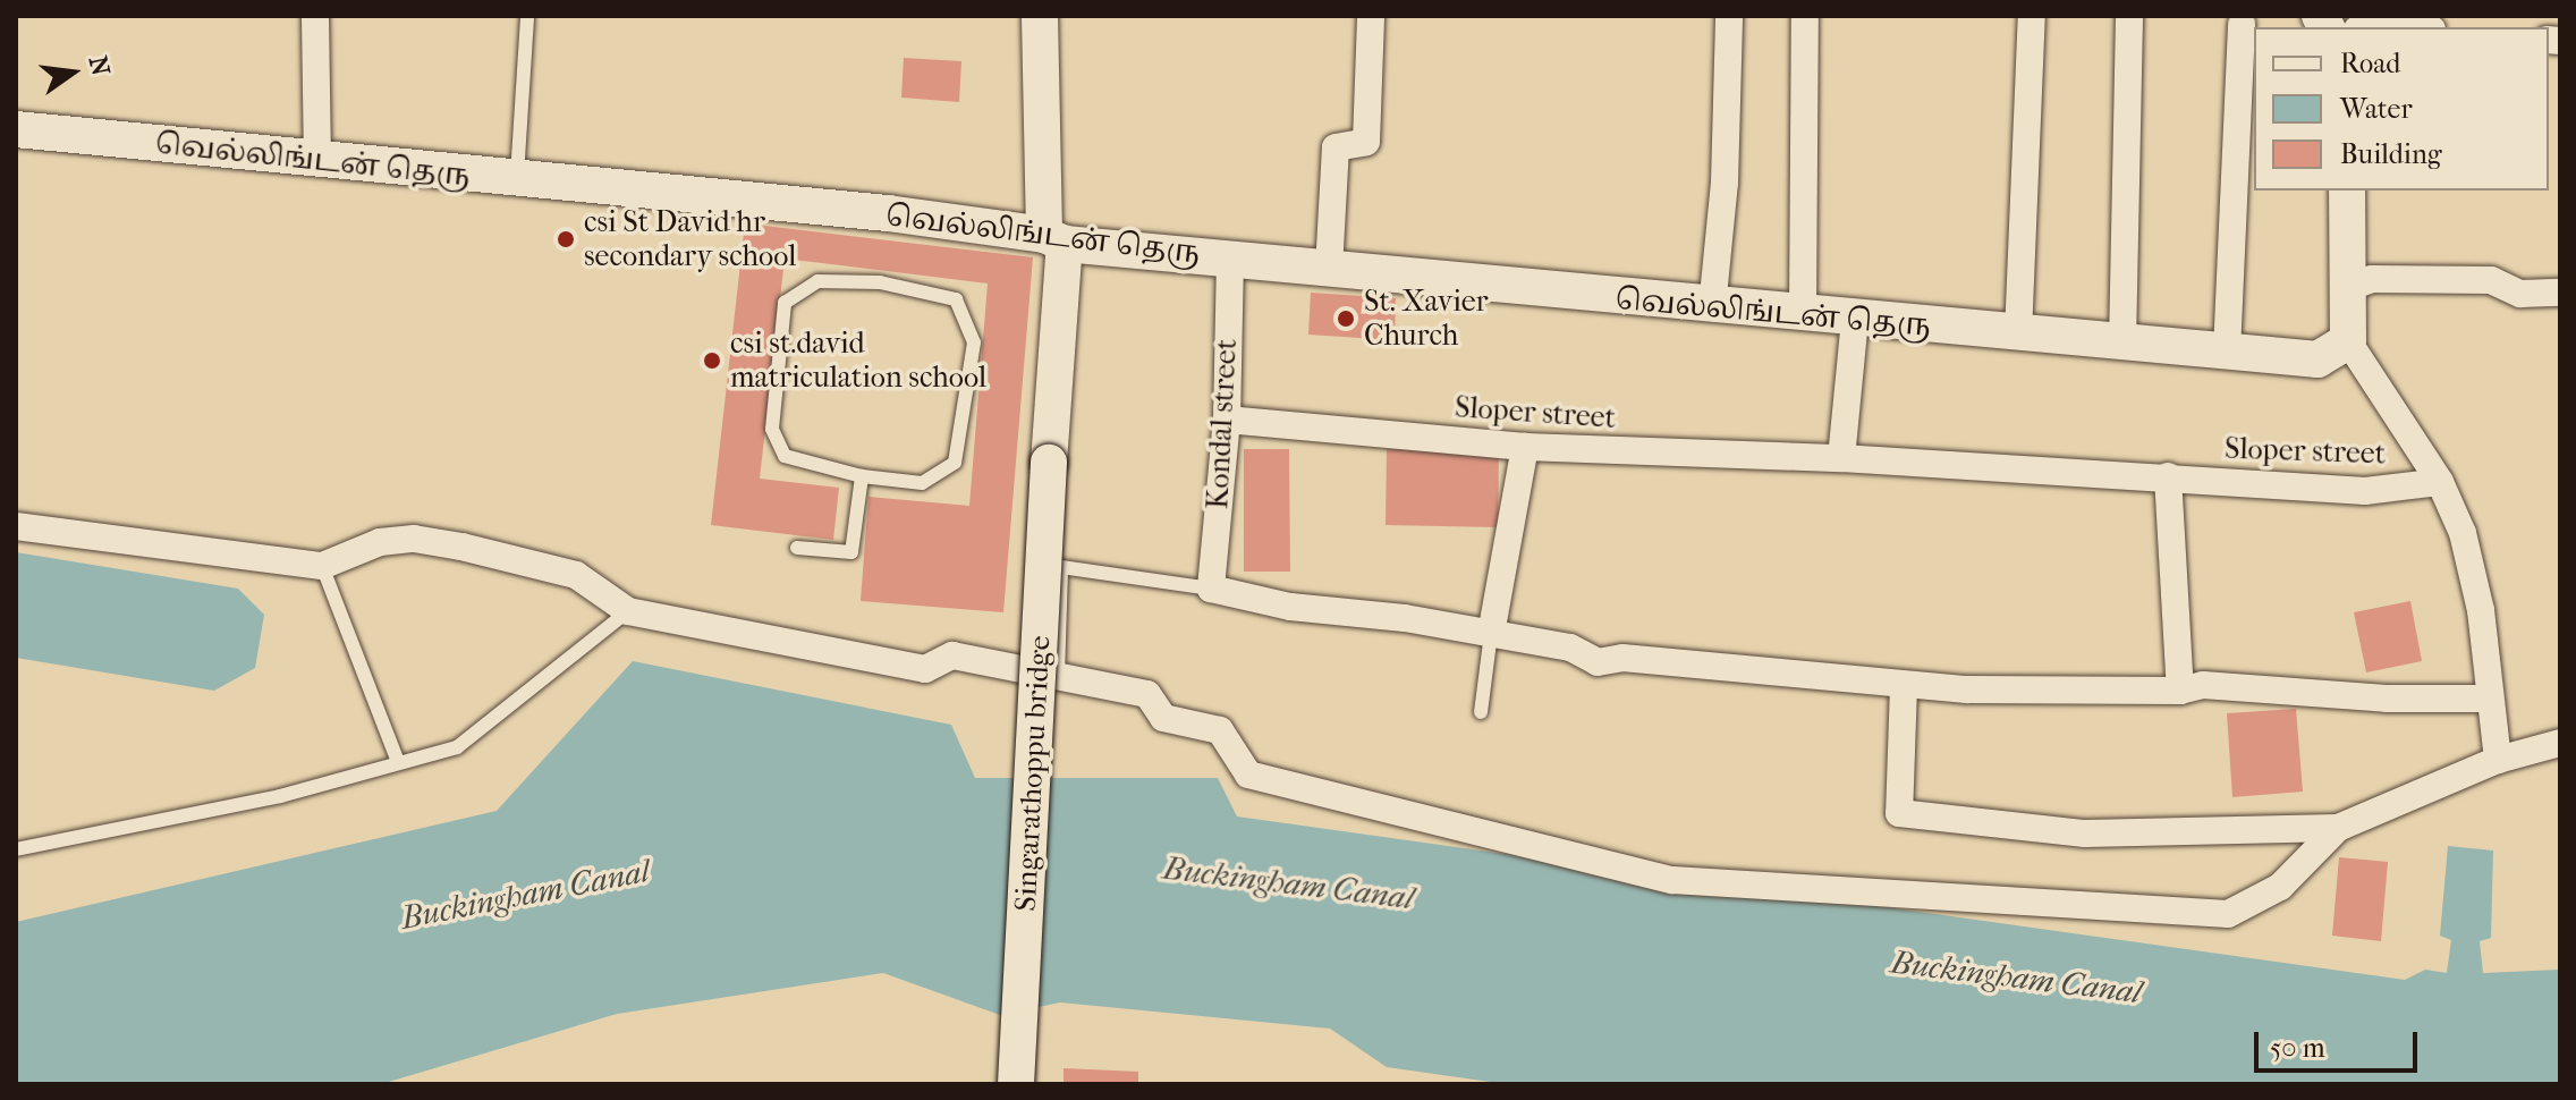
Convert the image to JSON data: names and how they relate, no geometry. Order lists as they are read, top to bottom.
{
  "streets": {
    "main road": ["வெல்லிங்டன் தெரு", "Singarathoppu bridge"],
    "street": ["Sloper street", "Kondal street"]
  },
  "crossings": [
    ["வெல்லிங்டன் தெரு", "Kondal street"],
    ["வெல்லிங்டன் தெரு", "Singarathoppu bridge"],
    ["Sloper street", "Kondal street"]
  ],
  "water": ["Buckingham Canal"],
  "places": ["csi St David hr secondary school", "St. Xavier Church", "csi st.david matriculation school"],
  "legend": ["Road", "Water", "Building"],
  "scale_bar": "50 m",
  "north": "right"
}
